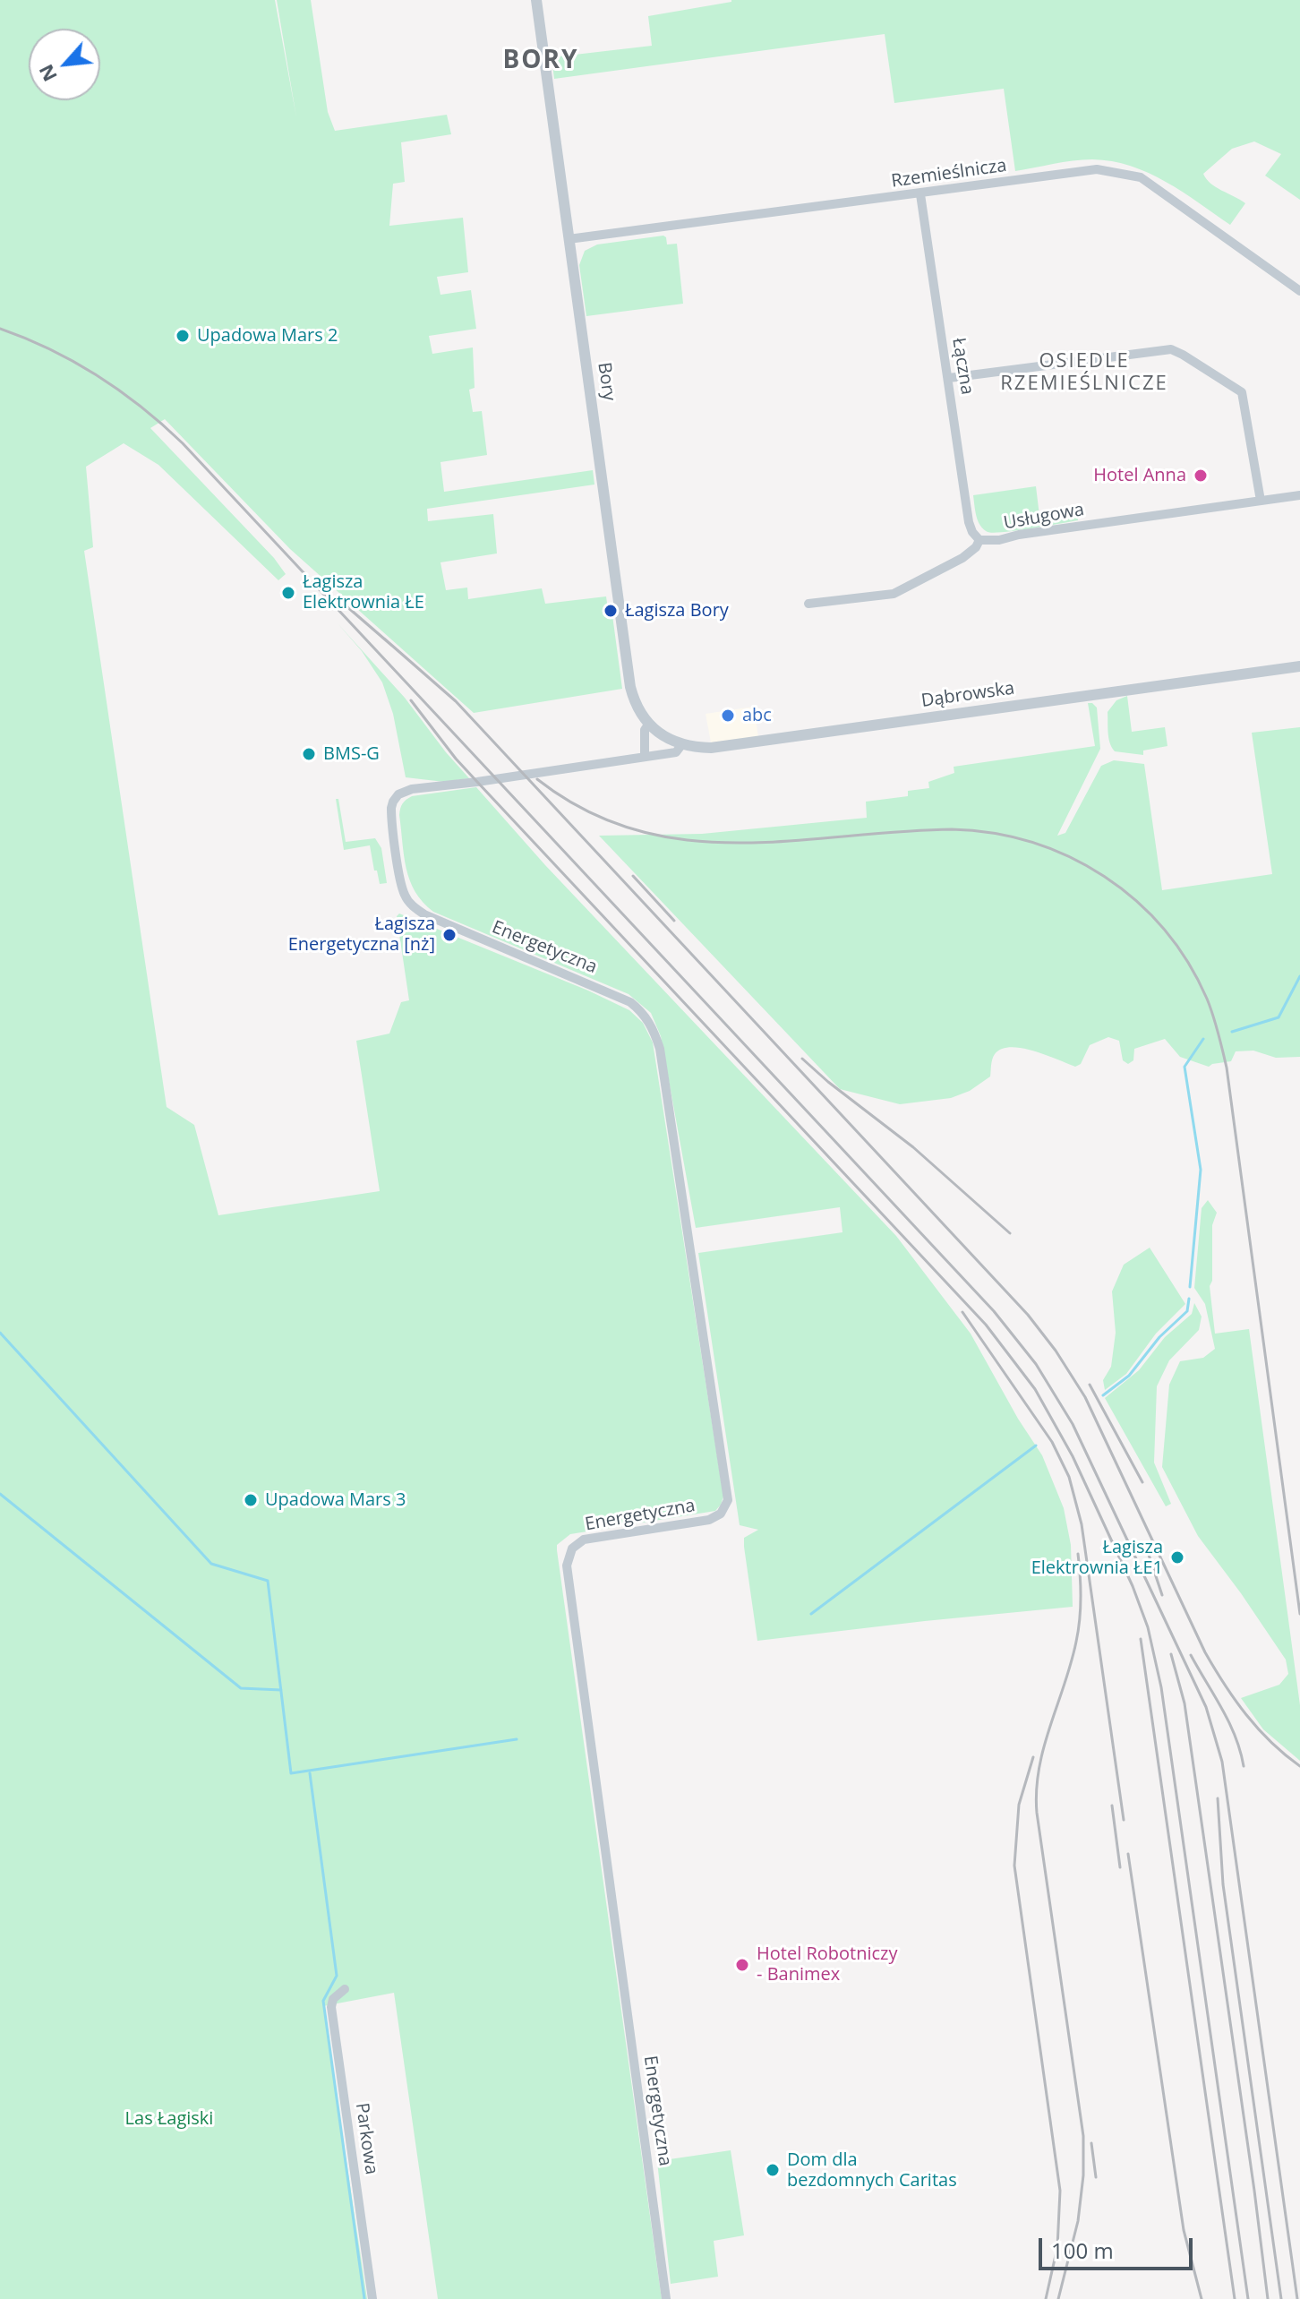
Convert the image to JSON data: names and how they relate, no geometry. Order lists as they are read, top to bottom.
{
  "streets": {
    "street": [
      "Rzemieślnicza",
      "Łączna",
      "Bory",
      "Usługowa",
      "Dąbrowska",
      "Energetyczna",
      "Parkowa"
    ]
  },
  "crossings": [
    ["Rzemieślnicza", "Łączna"],
    ["Rzemieślnicza", "Bory"],
    ["Łączna", "Usługowa"],
    ["Dąbrowska", "Energetyczna"]
  ],
  "districts": ["BORY", "OSIEDLE RZEMIEŚLNICZE"],
  "parks": ["Las Łagiski"],
  "places": [
    "Upadowa Mars 2",
    "Hotel Anna",
    "Łagisza Elektrownia ŁE",
    "Łagisza Bory",
    "abc",
    "BMS-G",
    "Łagisza Energetyczna [nż]",
    "Upadowa Mars 3",
    "Łagisza Elektrownia ŁE1",
    "Hotel Robotniczy - Banimex",
    "Dom dla bezdomnych Caritas"
  ],
  "scale_bar": "100 m",
  "north": "bottom left"
}
